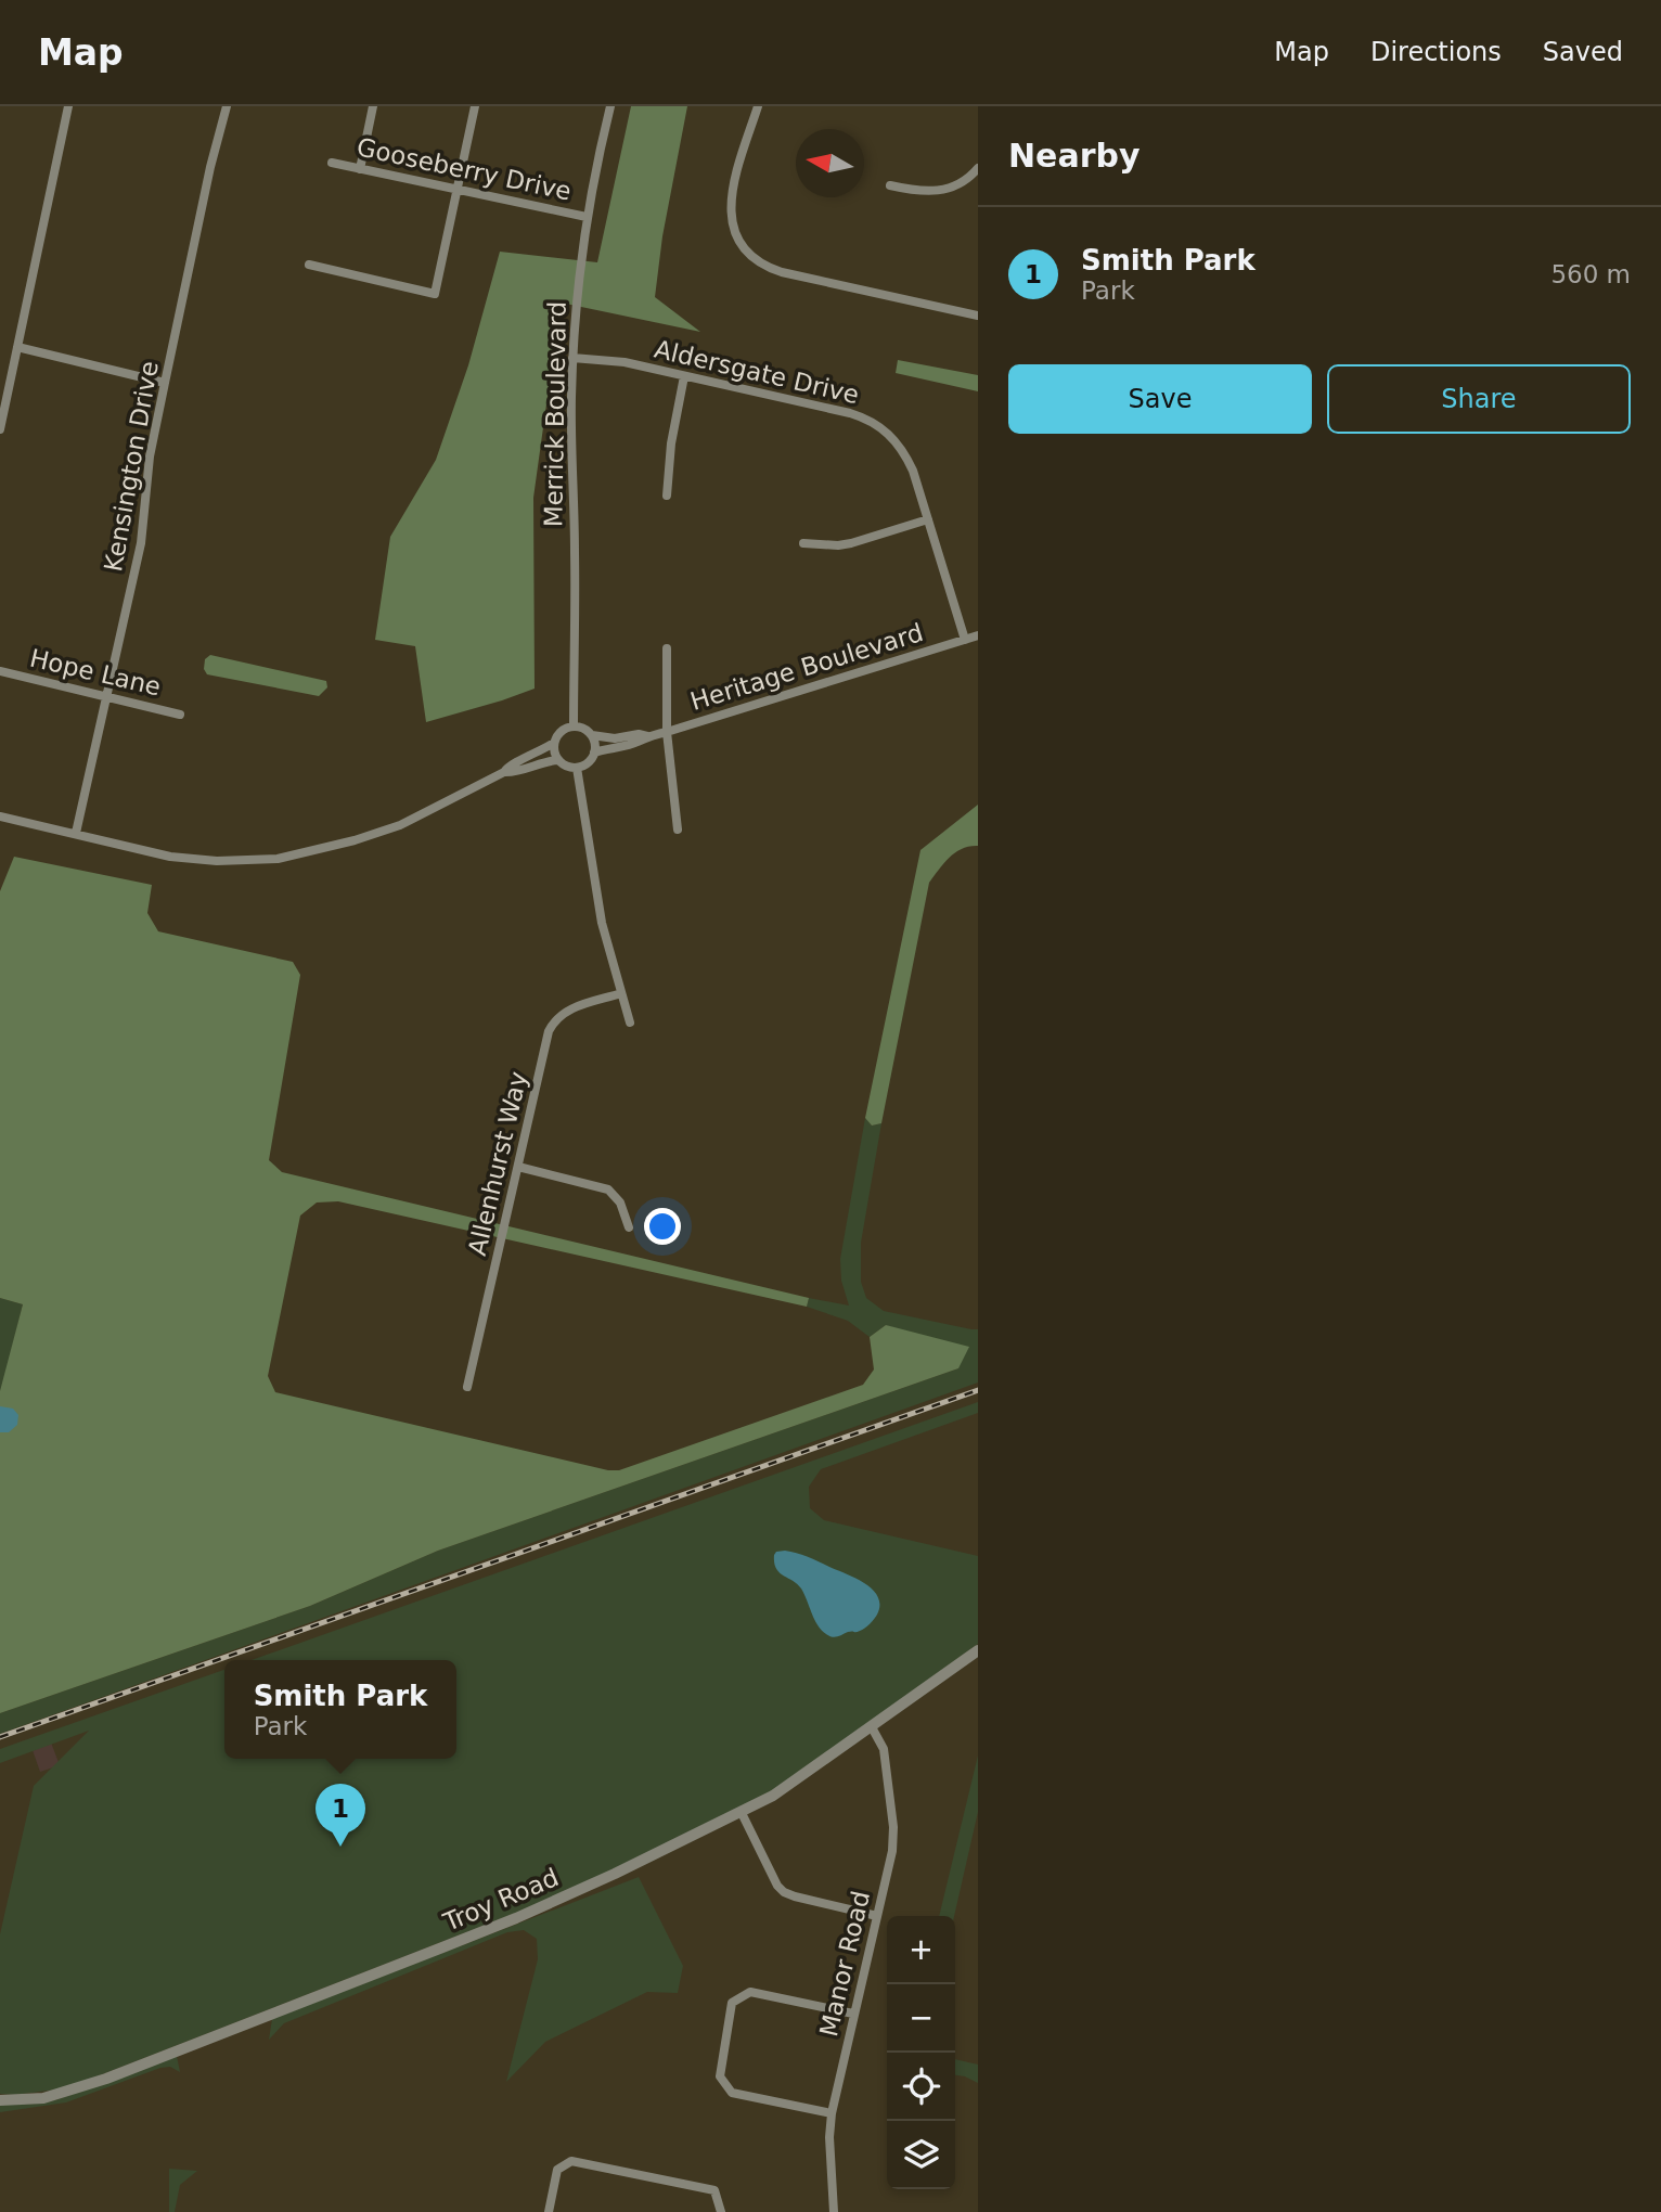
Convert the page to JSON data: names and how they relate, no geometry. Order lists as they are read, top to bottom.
{
  "streets": {
    "street": [
      "Gooseberry Drive",
      "Aldersgate Drive",
      "Merrick Boulevard",
      "Kensington Drive",
      "Heritage Boulevard",
      "Hope Lane",
      "Allenhurst Way",
      "Troy Road",
      "Manor Road"
    ]
  },
  "crossings": [
    ["Gooseberry Drive", "Merrick Boulevard"],
    ["Aldersgate Drive", "Merrick Boulevard"],
    ["Aldersgate Drive", "Heritage Boulevard"],
    ["Merrick Boulevard", "Heritage Boulevard"],
    ["Kensington Drive", "Hope Lane"],
    ["Troy Road", "Manor Road"]
  ],
  "north": "left",
  "page": {
    "header": "Map",
    "nav": ["Map", "Directions", "Saved"],
    "heading": "Nearby",
    "list": [
      {
        "mark": "1",
        "name": "Smith Park",
        "note": "Park",
        "value": "560 m"
      }
    ],
    "buttons": ["Save", "Share"],
    "popup": ["Smith Park", "Park"],
    "pins": "1",
    "map_buttons": ["+", "−"]
  }
}
